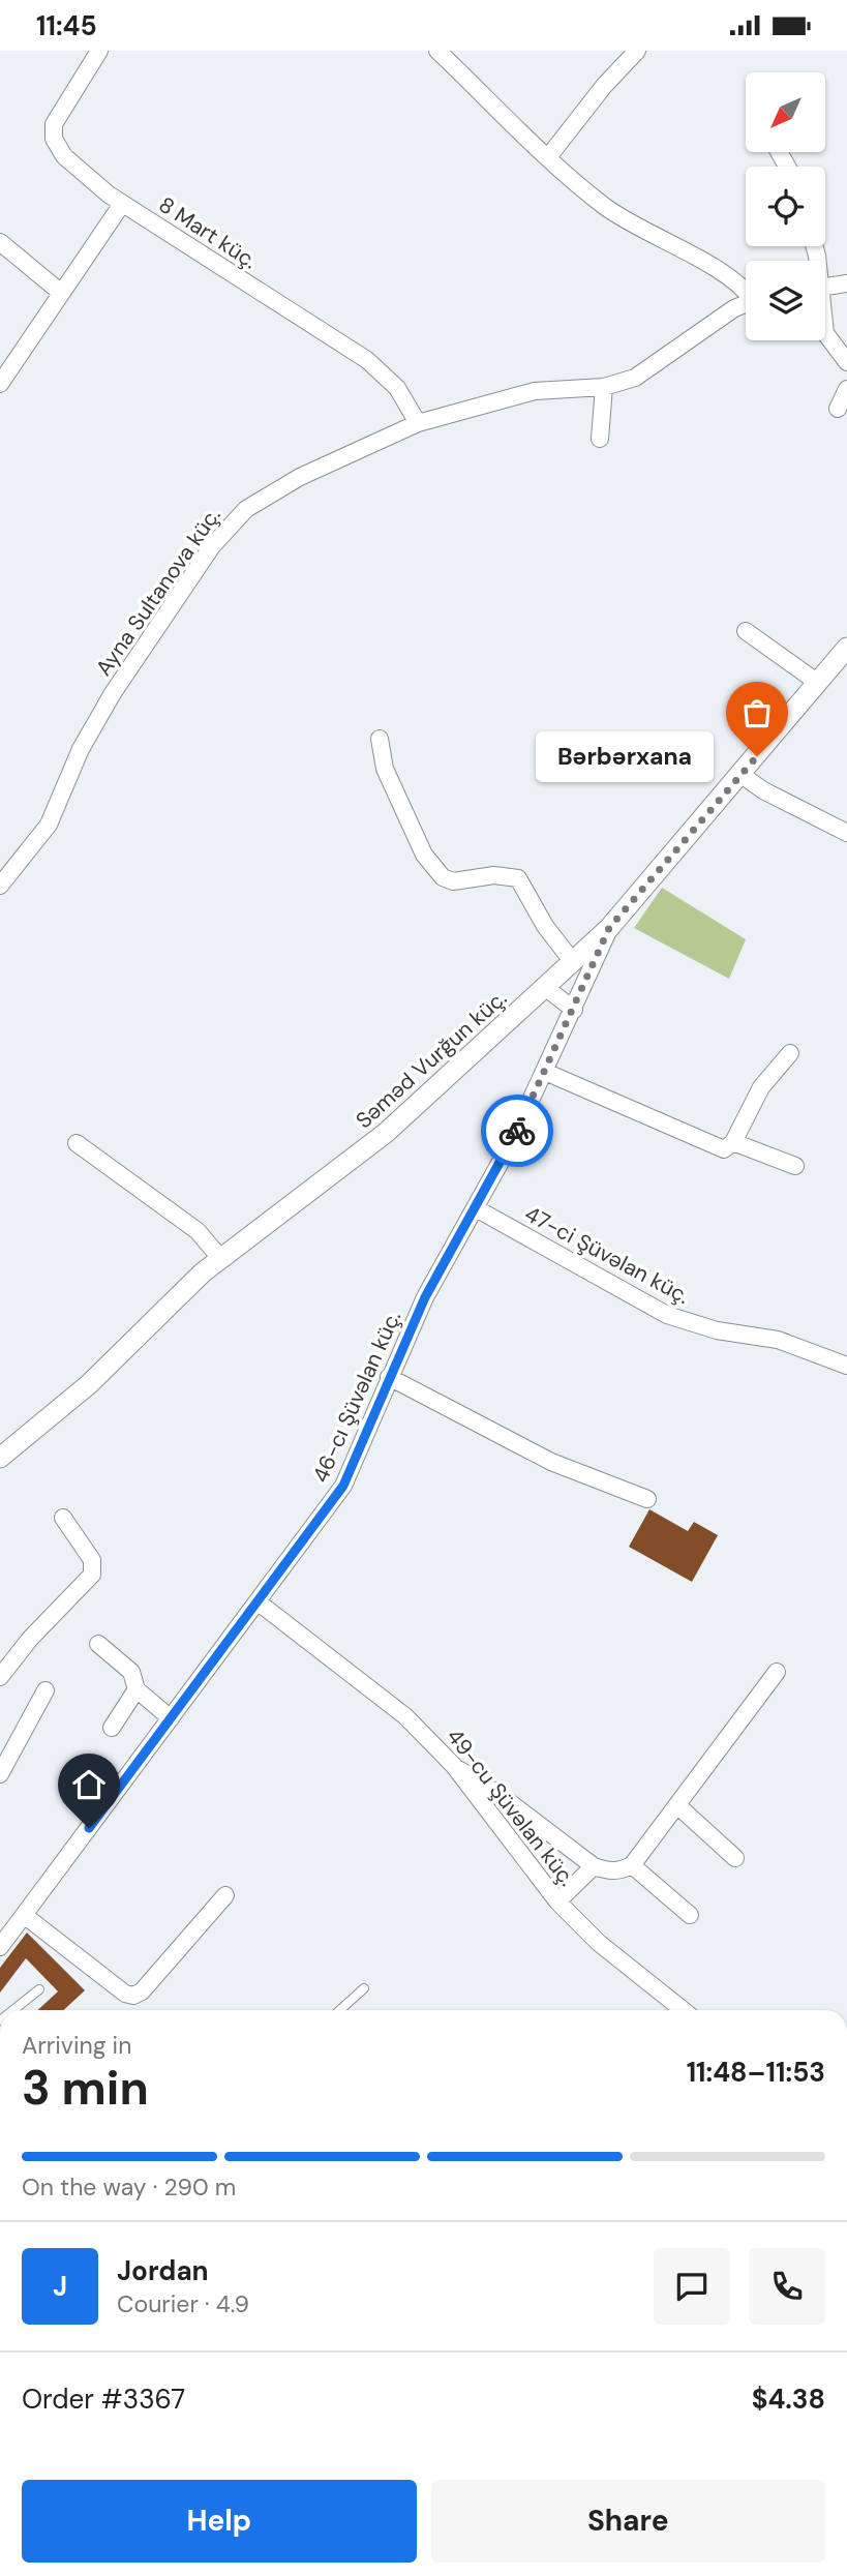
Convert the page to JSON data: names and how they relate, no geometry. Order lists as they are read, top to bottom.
{
  "streets": {
    "street": [
      "8 Mart küç.",
      "Ayna Sultanova küç.",
      "Səməd Vurğun küç.",
      "47-ci Şüvəlan küç.",
      "46-cı Şüvəlan küç.",
      "49-cu Şüvəlan küç."
    ]
  },
  "crossings": [
    ["8 Mart küç.", "Ayna Sultanova küç."],
    ["Səməd Vurğun küç.", "46-cı Şüvəlan küç."],
    ["47-ci Şüvəlan küç.", "46-cı Şüvəlan küç."],
    ["46-cı Şüvəlan küç.", "49-cu Şüvəlan küç."]
  ],
  "places": ["Bərbərxana"],
  "north": "bottom left",
  "page": {
    "status": "11:45",
    "bubble": "Bərbərxana",
    "heading": ["3 min", "Arriving in", "11:48–11:53"],
    "panel": [
      "Jordan",
      "Courier · 4.9",
      "Order #3367",
      "$4.38"
    ],
    "bar": "On the way · 290 m",
    "round": "J",
    "buttons": ["Help", "Share"]
  }
}
